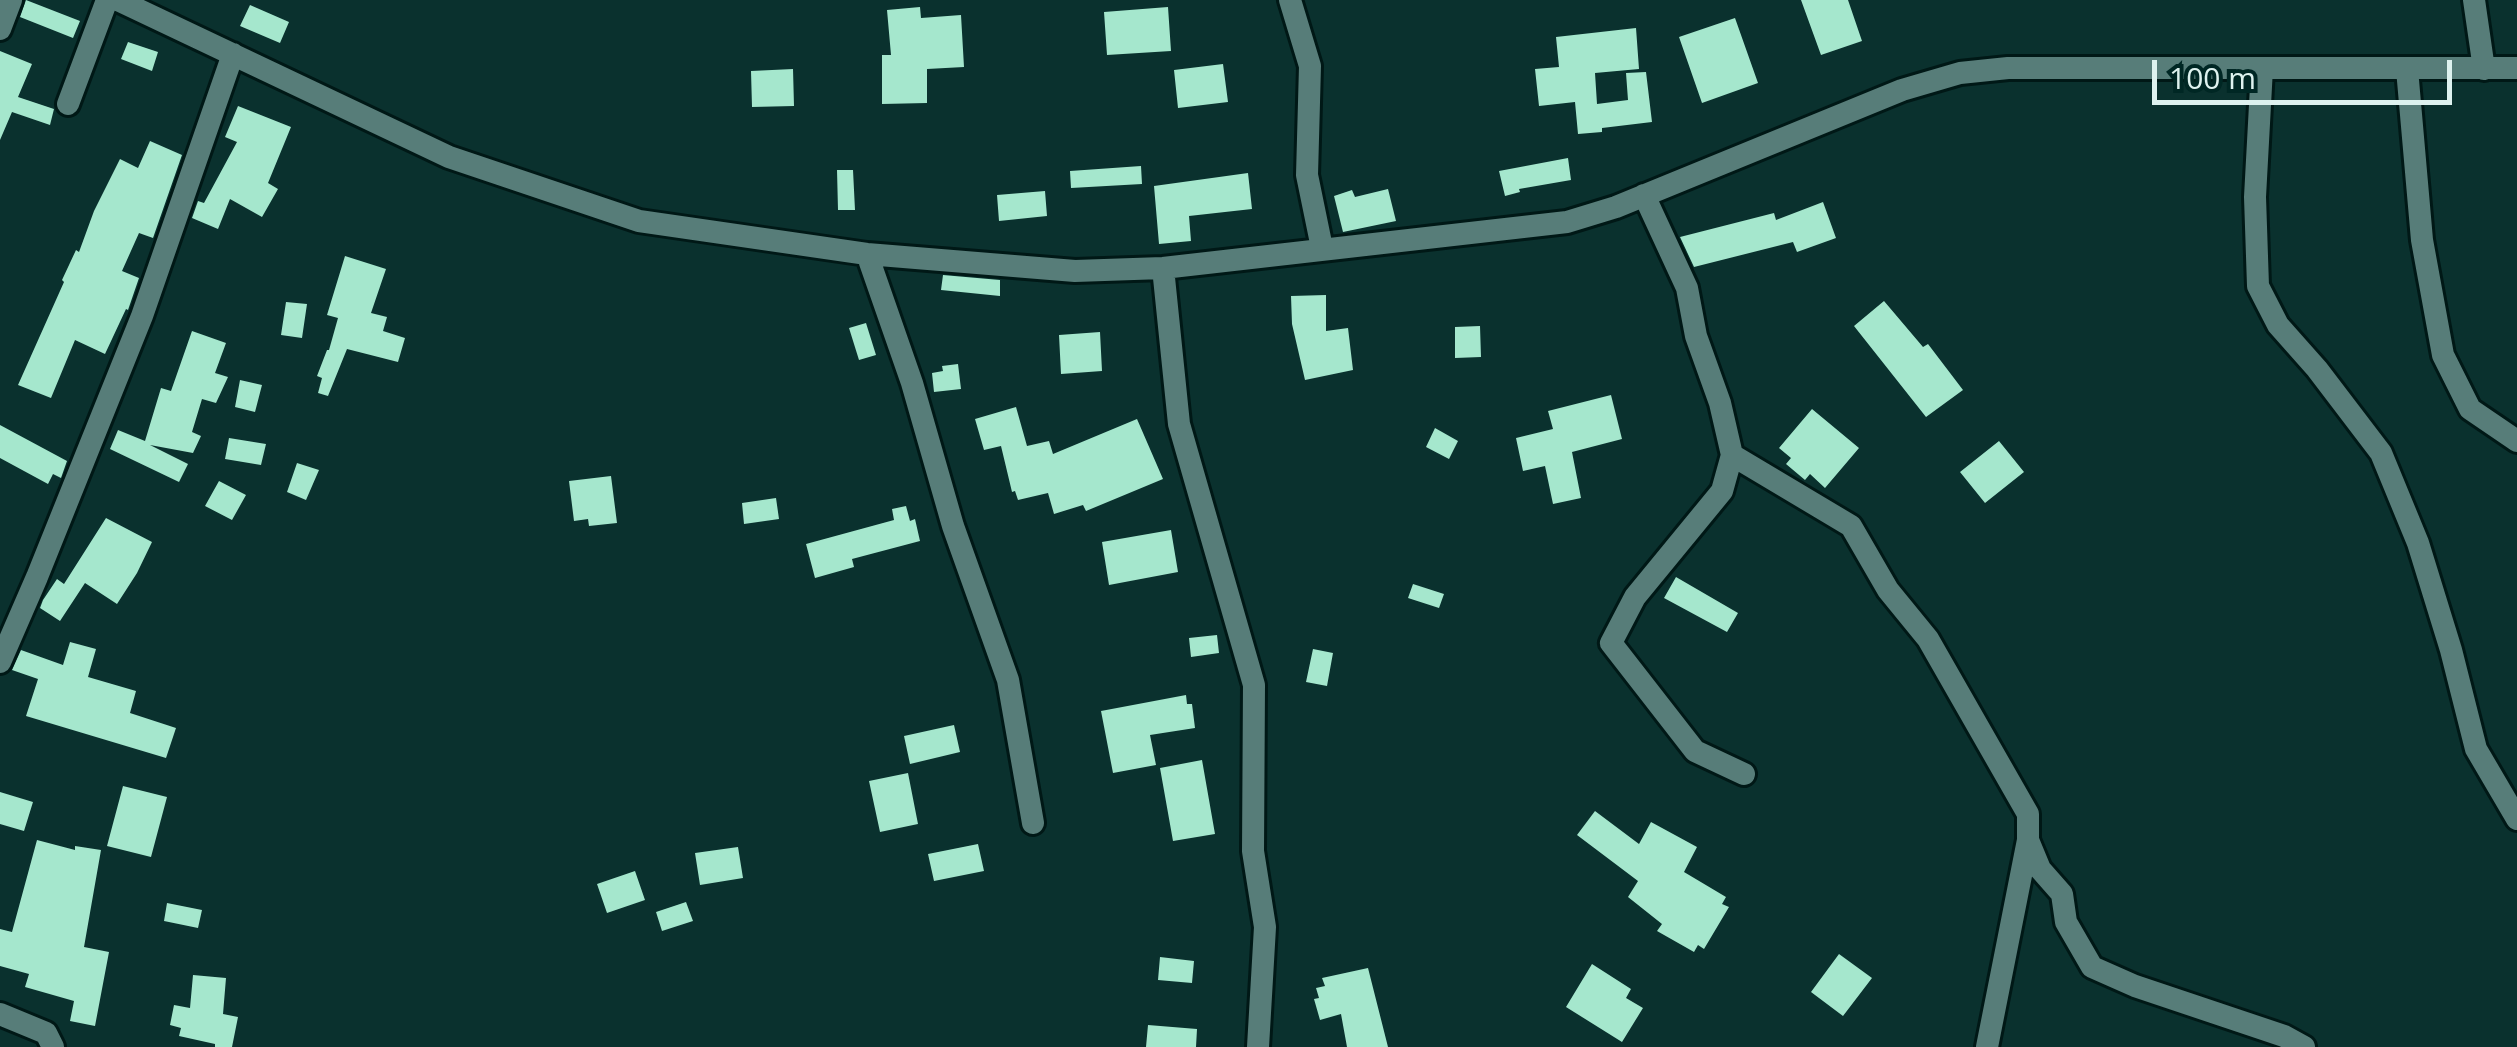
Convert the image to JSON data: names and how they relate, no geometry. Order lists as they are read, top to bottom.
{
  "scale_bar": "100 m"
}
